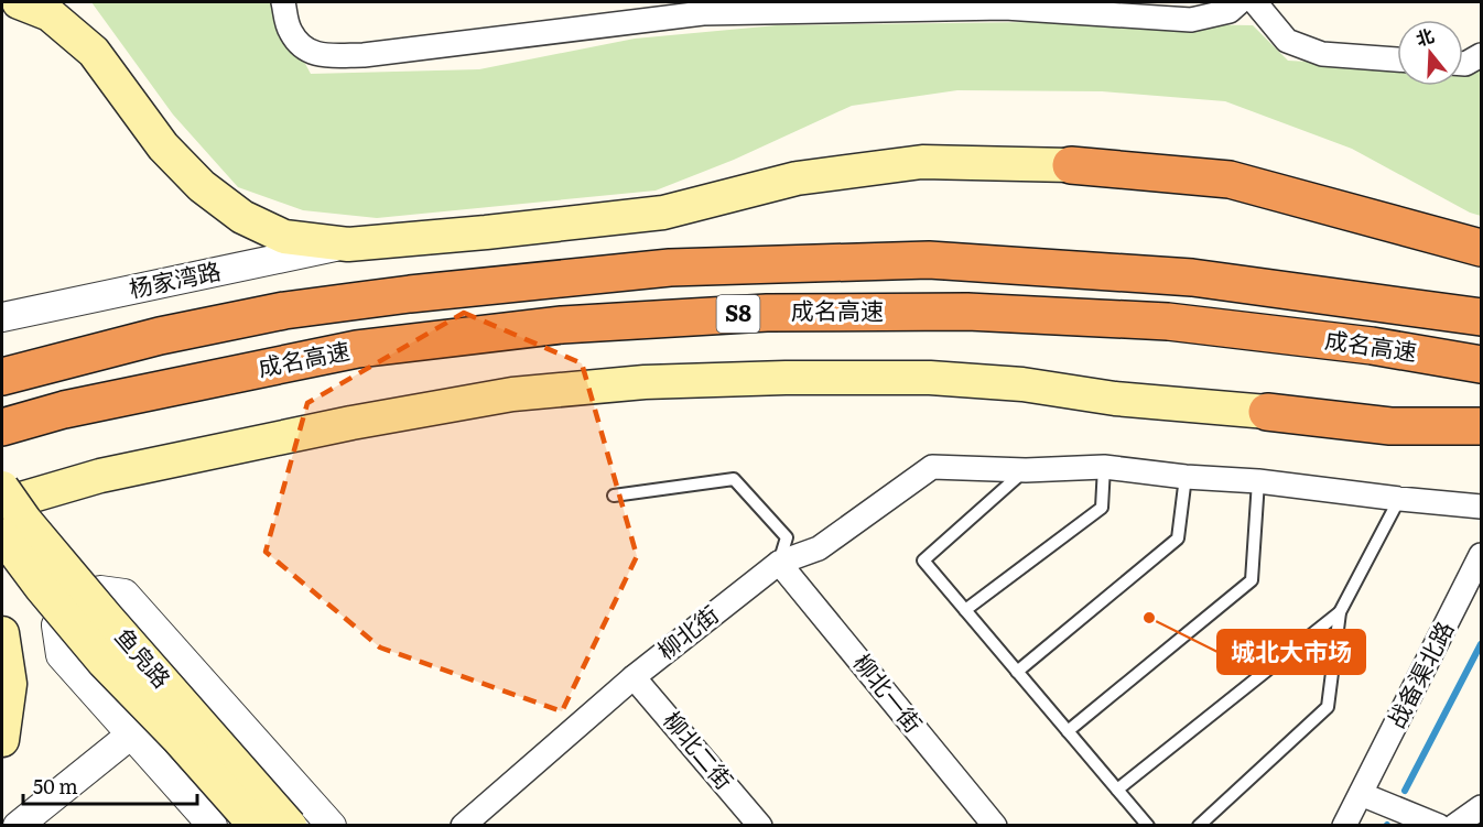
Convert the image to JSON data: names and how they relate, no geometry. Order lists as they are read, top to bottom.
{
  "streets": {
    "highway": ["成名高速", "S8"],
    "main road": ["鱼凫路"],
    "street": [
      "杨家湾路",
      "柳北街",
      "战备渠北路",
      "柳北一街",
      "柳北二街"
    ]
  },
  "crossings": [
    ["柳北街", "柳北一街"],
    ["柳北街", "柳北二街"]
  ],
  "places": ["城北大市场"],
  "scale_bar": "50 m",
  "north": "top"
}
